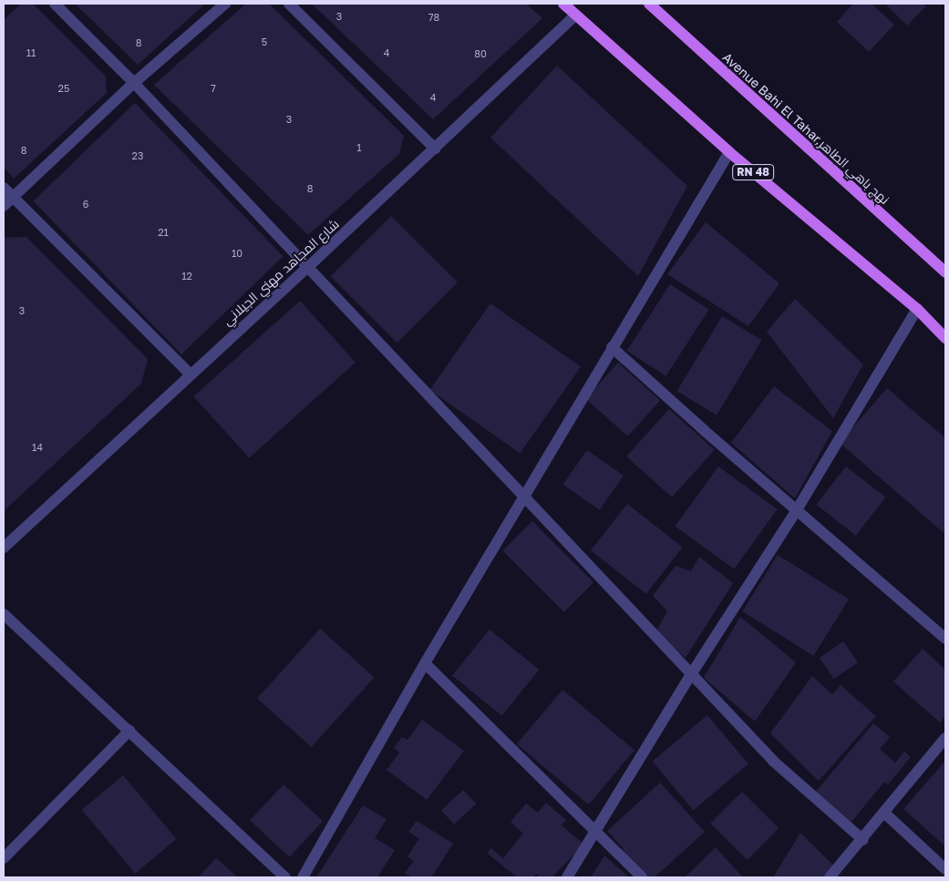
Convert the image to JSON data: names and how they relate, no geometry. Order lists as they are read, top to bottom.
{
  "streets": {
    "main road": ["Avenue Bahi El Tahar,نهج باهي الطاهر", "RN 48"],
    "street": ["شارع المجاهد مهني الجيلاني"]
  },
  "crossings": [
    ["RN 48", "شارع المجاهد مهني الجيلاني"]
  ],
  "house_numbers": [
    "3",
    "78",
    "5",
    "8",
    "11",
    "4",
    "80",
    "25",
    "7",
    "4",
    "3",
    "1",
    "8",
    "23",
    "8",
    "6",
    "21",
    "10",
    "12",
    "3",
    "14"
  ]
}
